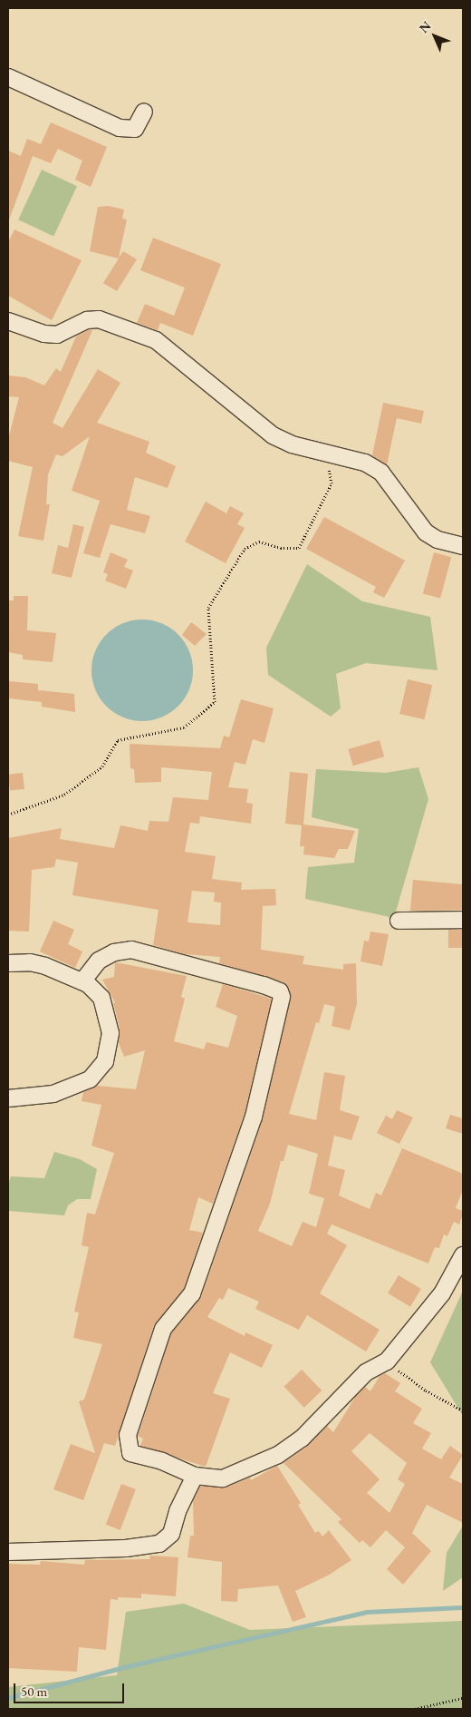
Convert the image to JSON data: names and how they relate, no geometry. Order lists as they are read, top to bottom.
{
  "scale_bar": "50 m",
  "north": "top left"
}
